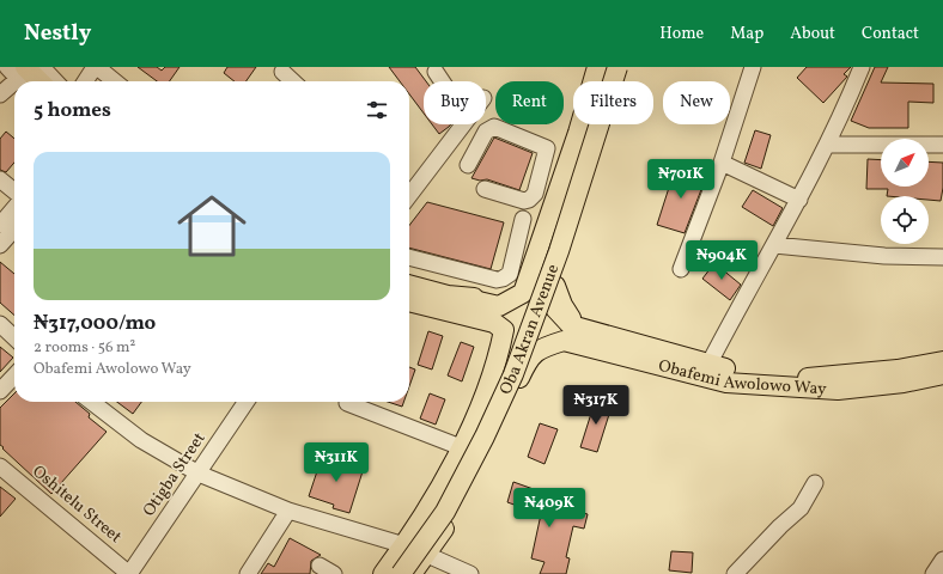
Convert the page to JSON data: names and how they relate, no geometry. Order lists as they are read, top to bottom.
{
  "streets": {
    "main road": ["Oba Akran Avenue", "Obafemi Awolowo Way"],
    "street": ["Otigba Street", "Oshitelu Street"]
  },
  "crossings": [
    ["Otigba Street", "Oshitelu Street"]
  ],
  "north": "top right",
  "page": {
    "header": "Nestly",
    "nav": [
      "Home",
      "Map",
      "About",
      "Contact"
    ],
    "chip": [
      "Buy",
      "Rent",
      "Filters",
      "New"
    ],
    "heading": "5 homes",
    "list": [
      {
        "name": "₦317,000/mo",
        "note": "2 rooms · 56 m² · Obafemi Awolowo Way"
      }
    ],
    "price": [
      "₦701K",
      "₦904K",
      "₦317K",
      "₦311K",
      "₦409K"
    ]
  }
}
